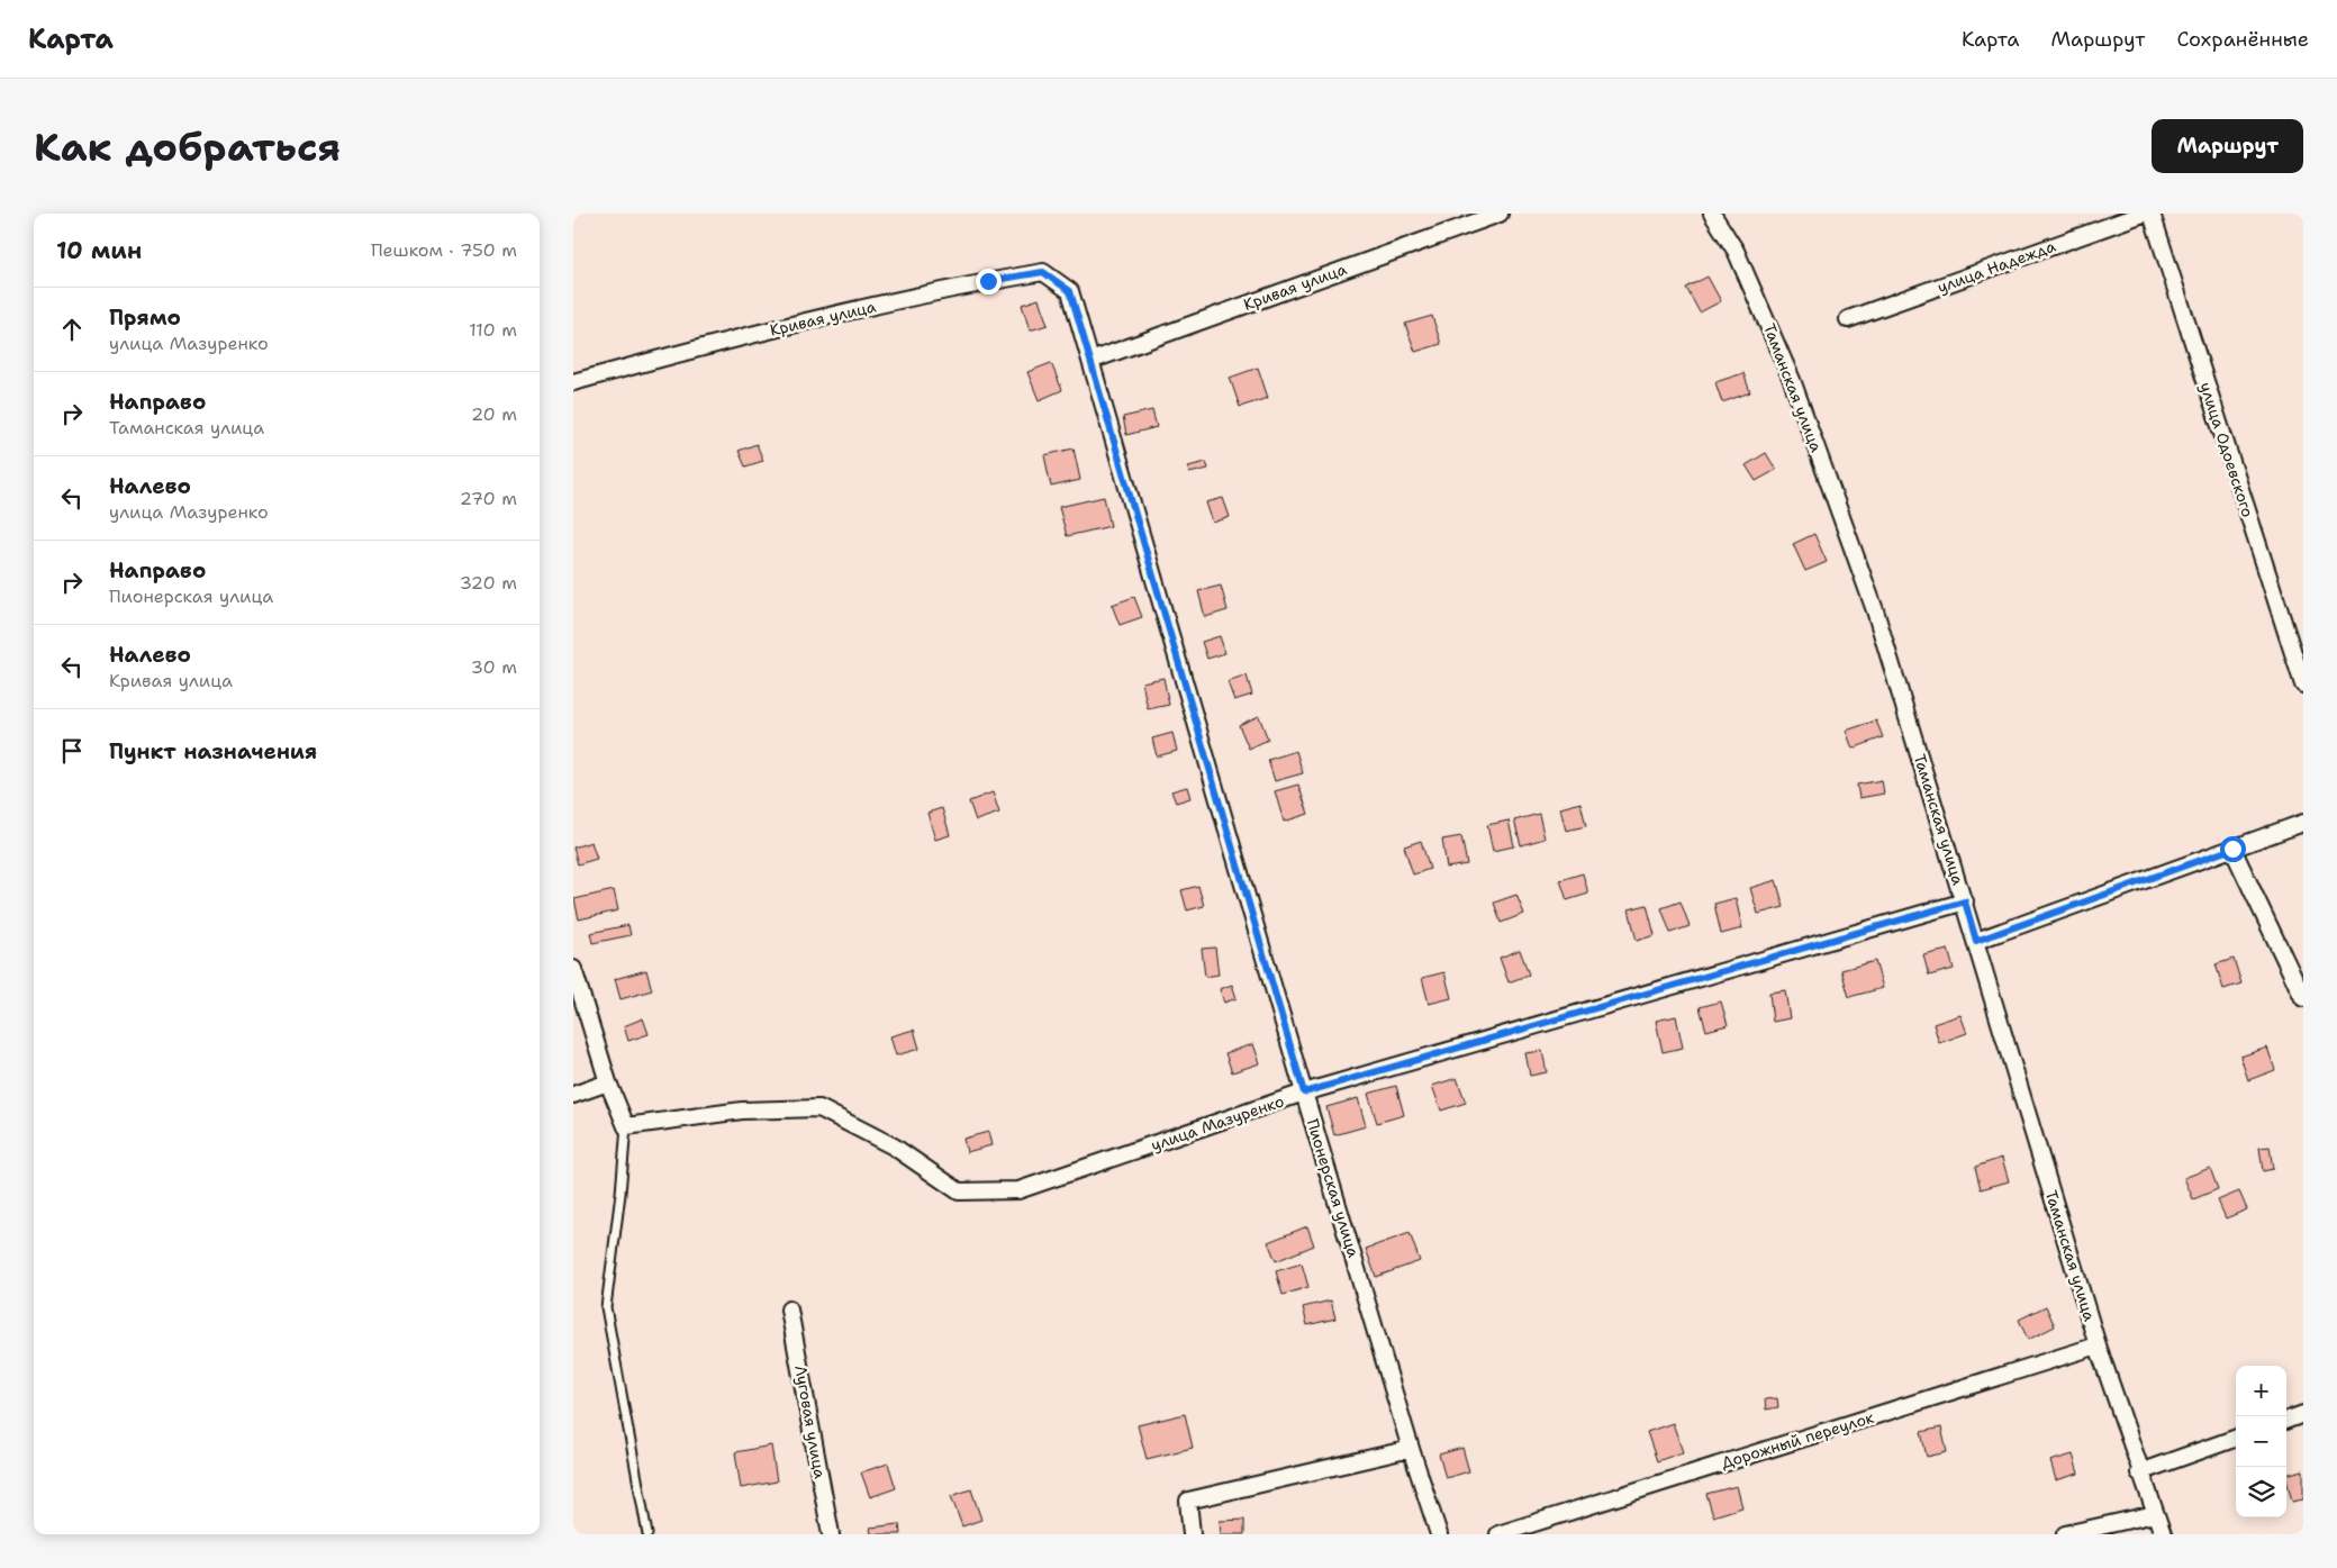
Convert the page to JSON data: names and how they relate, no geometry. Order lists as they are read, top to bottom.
{
  "streets": {
    "street": [
      "улица Надежда",
      "Кривая улица",
      "Таманская улица",
      "улица Одоевского",
      "улица Мазуренко",
      "Пионерская улица",
      "Луговая улица",
      "Дорожный переулок"
    ]
  },
  "crossings": [
    ["Кривая улица", "Пионерская улица"],
    ["Таманская улица", "улица Мазуренко"],
    ["Таманская улица", "Дорожный переулок"],
    ["улица Мазуренко", "Пионерская улица"]
  ],
  "page": {
    "header": "Карта",
    "nav": ["Карта", "Маршрут", "Сохранённые"],
    "buttons": "Маршрут",
    "title": "Как добраться",
    "heading": ["10 мин", "Пешком · 750 m"],
    "list": [
      ["Прямо", "улица Мазуренко", "110 m"],
      ["Направо", "Таманская улица", "20 m"],
      ["Налево", "улица Мазуренко", "270 m"],
      ["Направо", "Пионерская улица", "320 m"],
      ["Налево", "Кривая улица", "30 m"],
      "Пункт назначения"
    ],
    "map_buttons": ["+", "−"]
  }
}
